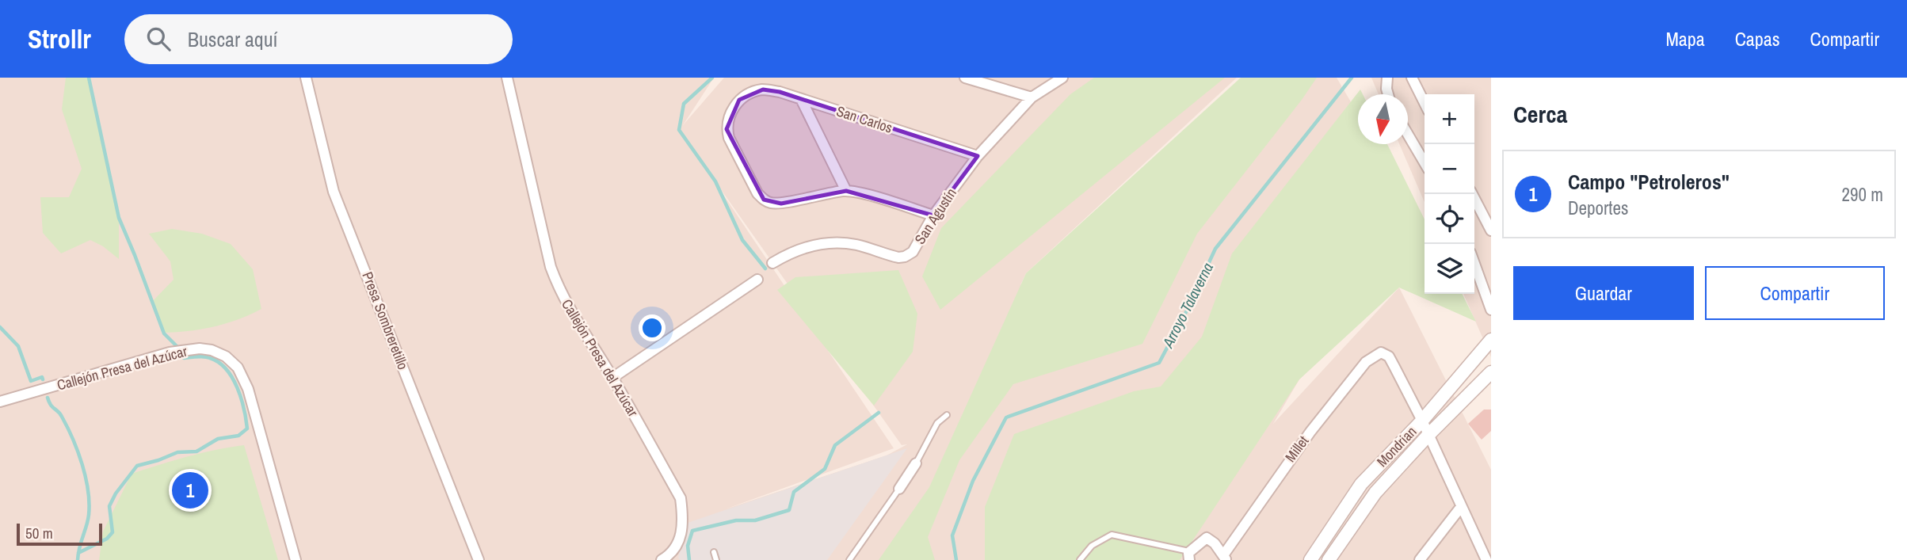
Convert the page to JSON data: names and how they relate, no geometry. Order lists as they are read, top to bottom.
{
  "streets": {
    "street": [
      "San Carlos",
      "San Agustín",
      "Presa Sombreretillo",
      "Callejón Presa del Azúcar",
      "Mondrian",
      "Millet"
    ]
  },
  "crossings": [
    ["San Carlos", "San Agustín"],
    ["Mondrian", "Millet"]
  ],
  "water": ["Arroyo Talaverna"],
  "scale_bar": "50 m",
  "north": "bottom",
  "page": {
    "header": "Strollr",
    "search": "Buscar aquí",
    "nav": ["Mapa", "Capas", "Compartir"],
    "heading": "Cerca",
    "map_buttons": ["+", "−"],
    "list": [
      {
        "mark": "1",
        "name": "Campo \"Petroleros\"",
        "note": "Deportes",
        "value": "290 m"
      }
    ],
    "buttons": ["Guardar", "Compartir"],
    "pins": "1",
    "scale": "50 m"
  }
}
